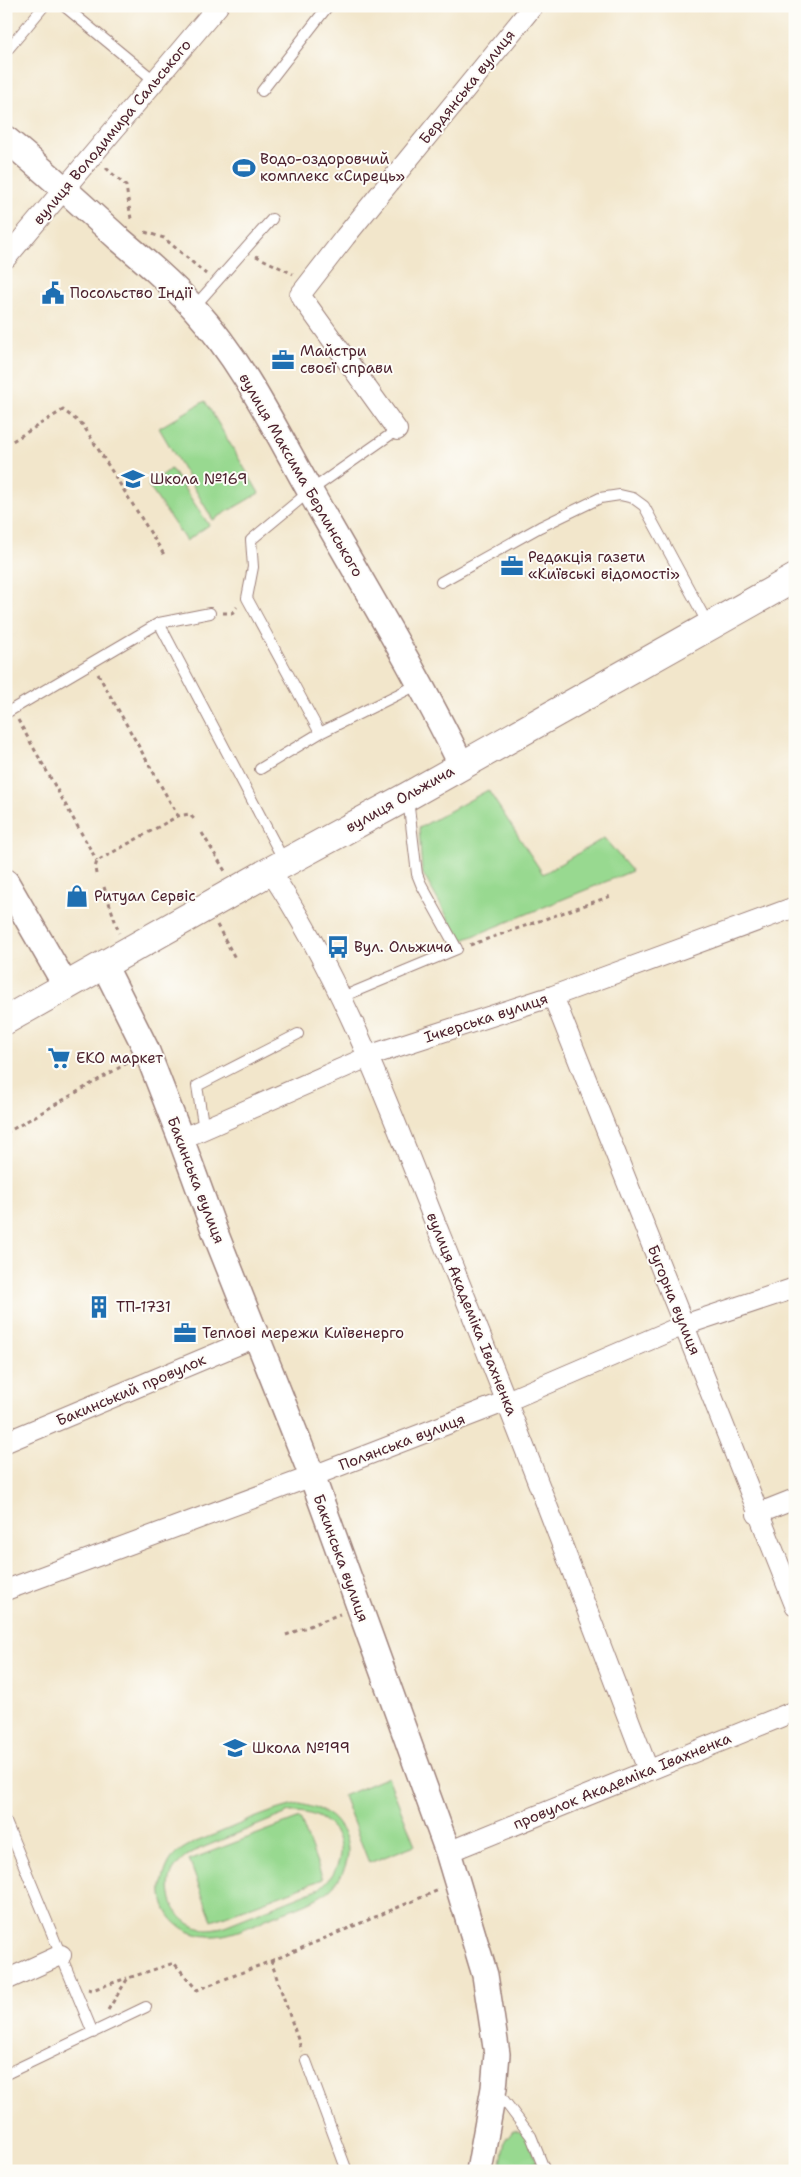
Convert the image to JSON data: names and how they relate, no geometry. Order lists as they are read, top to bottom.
{
  "streets": {
    "main road": ["вулиця Ольжича"],
    "street": [
      "Бердянська вулиця",
      "вулиця Володимира Сальського",
      "вулиця Максима Берлинського",
      "Ічкерська вулиця",
      "Бакинська вулиця",
      "Бугорна вулиця",
      "вулиця Академіка Івахненка",
      "Бакинський провулок",
      "Полянська вулиця",
      "провулок Академіка Івахненка"
    ]
  },
  "crossings": [
    ["вулиця Володимира Сальського", "вулиця Максима Берлинського"],
    ["вулиця Максима Берлинського", "вулиця Ольжича"],
    ["вулиця Ольжича", "Бакинська вулиця"],
    ["вулиця Ольжича", "вулиця Академіка Івахненка"],
    ["Ічкерська вулиця", "Бакинська вулиця"],
    ["Ічкерська вулиця", "Бугорна вулиця"],
    ["Ічкерська вулиця", "вулиця Академіка Івахненка"],
    ["Бакинська вулиця", "Бакинський провулок"],
    ["Бакинська вулиця", "Полянська вулиця"],
    ["Бакинська вулиця", "провулок Академіка Івахненка"],
    ["Бугорна вулиця", "Полянська вулиця"],
    ["вулиця Академіка Івахненка", "Полянська вулиця"],
    ["вулиця Академіка Івахненка", "провулок Академіка Івахненка"]
  ],
  "places": {
    "sports": ["Водо-оздоровчий комплекс «Сирець»"],
    "public building": ["Посольство Індії"],
    "office": ["Майстри своєї справи", "Редакція газети «Київські відомості»", "Теплові мережи Київенерго"],
    "school or university": ["Школа №169", "Школа №199"],
    "shop": ["Ритуал Сервіс"],
    "bus stop": ["Вул. Ольжича"],
    "supermarket": ["ЕКО маркет"],
    "building": ["ТП-1731"]
  }
}
